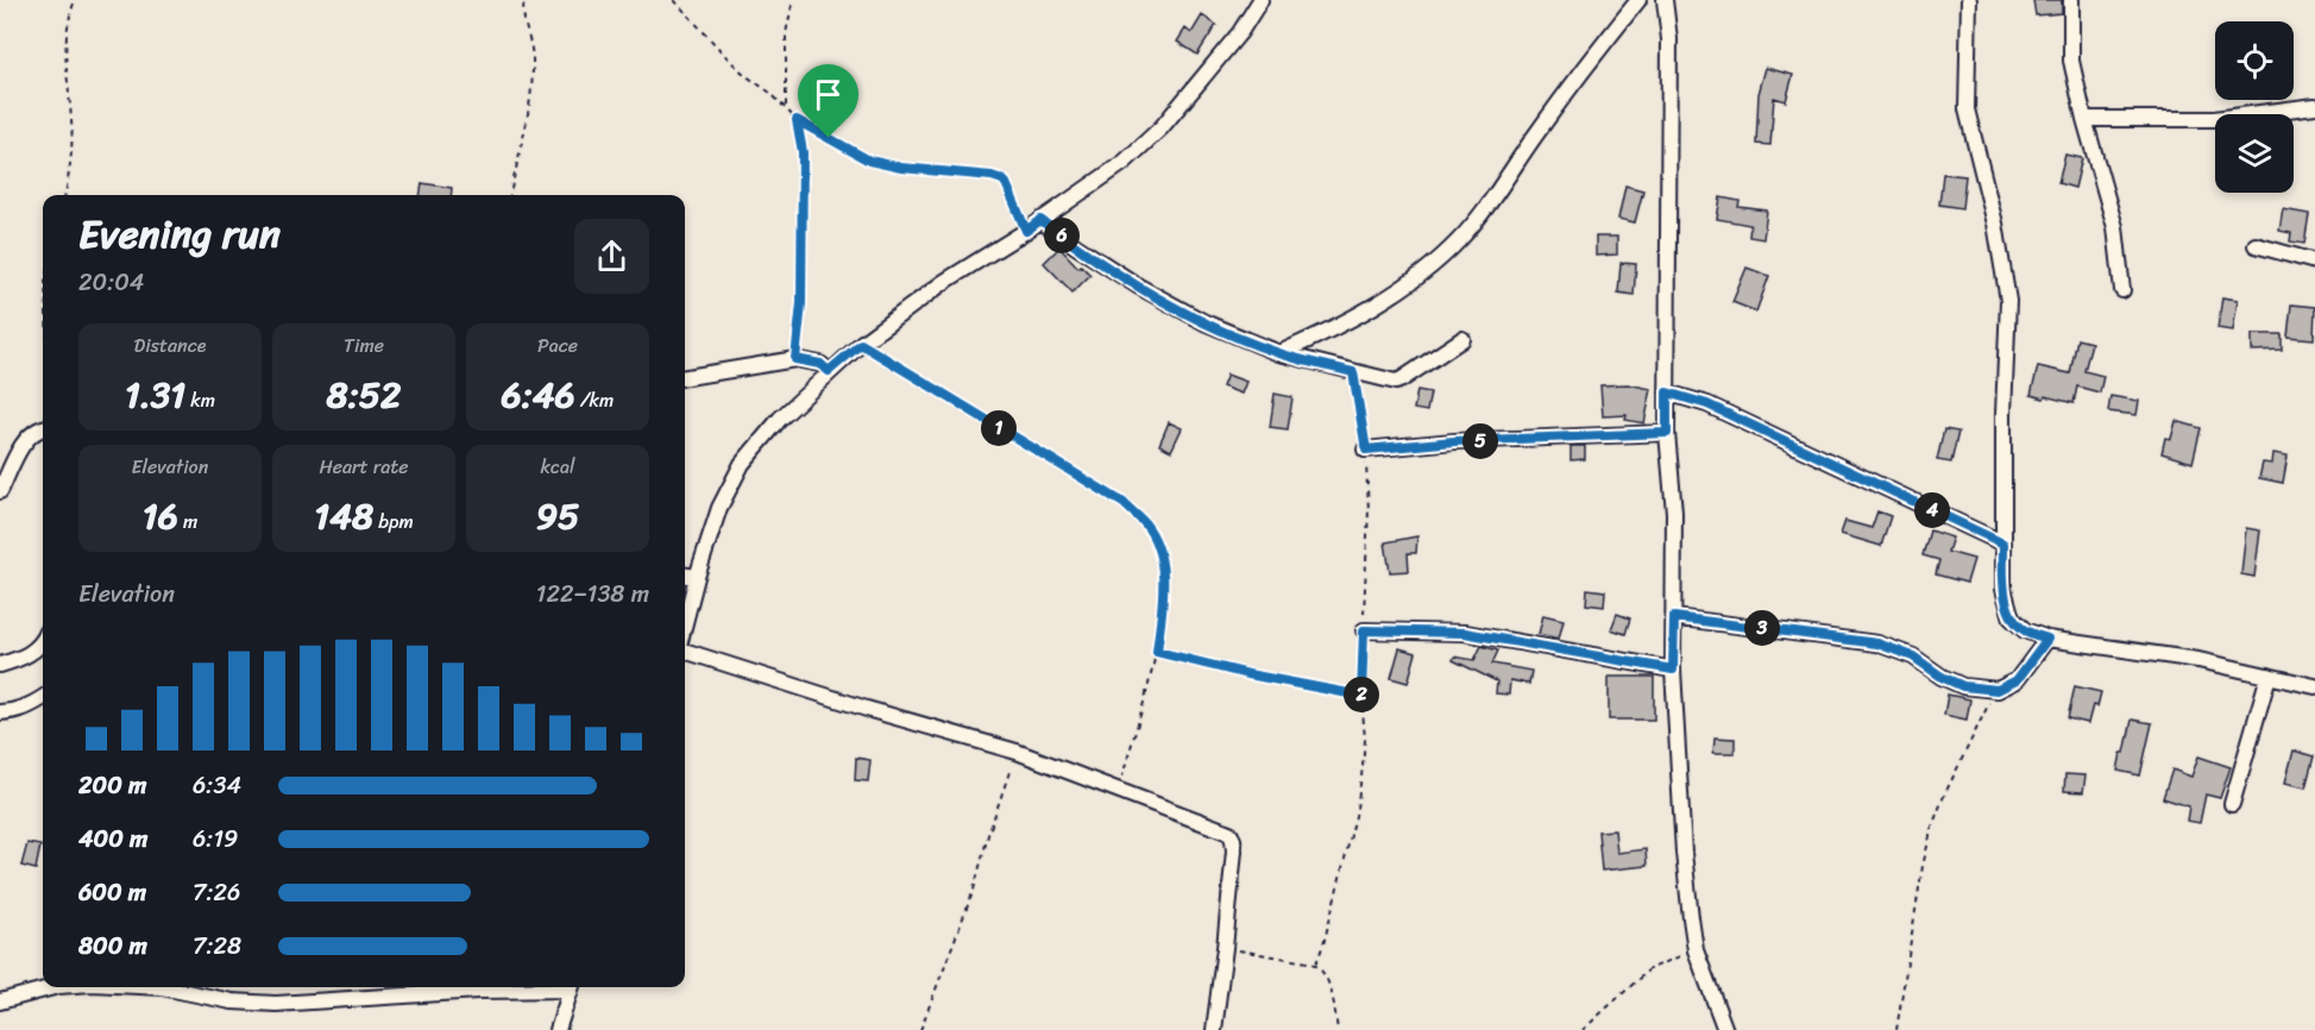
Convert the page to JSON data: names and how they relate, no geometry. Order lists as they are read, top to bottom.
{
  "page": {
    "heading": ["Evening run", "20:04"],
    "pins": [
      "6",
      "1",
      "5",
      "4",
      "3",
      "2"
    ],
    "stats": [
      ["Distance", "1.31 km"],
      ["Time", "8:52"],
      ["Pace", "6:46 /km"],
      ["Elevation", "16 m"],
      ["Heart rate", "148 bpm"],
      ["kcal", "95"]
    ],
    "chart": ["Elevation", "122–138 m"],
    "list": [
      {
        "name": "200 m",
        "note": "6:34"
      },
      {
        "name": "400 m",
        "note": "6:19"
      },
      {
        "name": "600 m",
        "note": "7:26"
      },
      {
        "name": "800 m",
        "note": "7:28"
      }
    ]
  }
}
